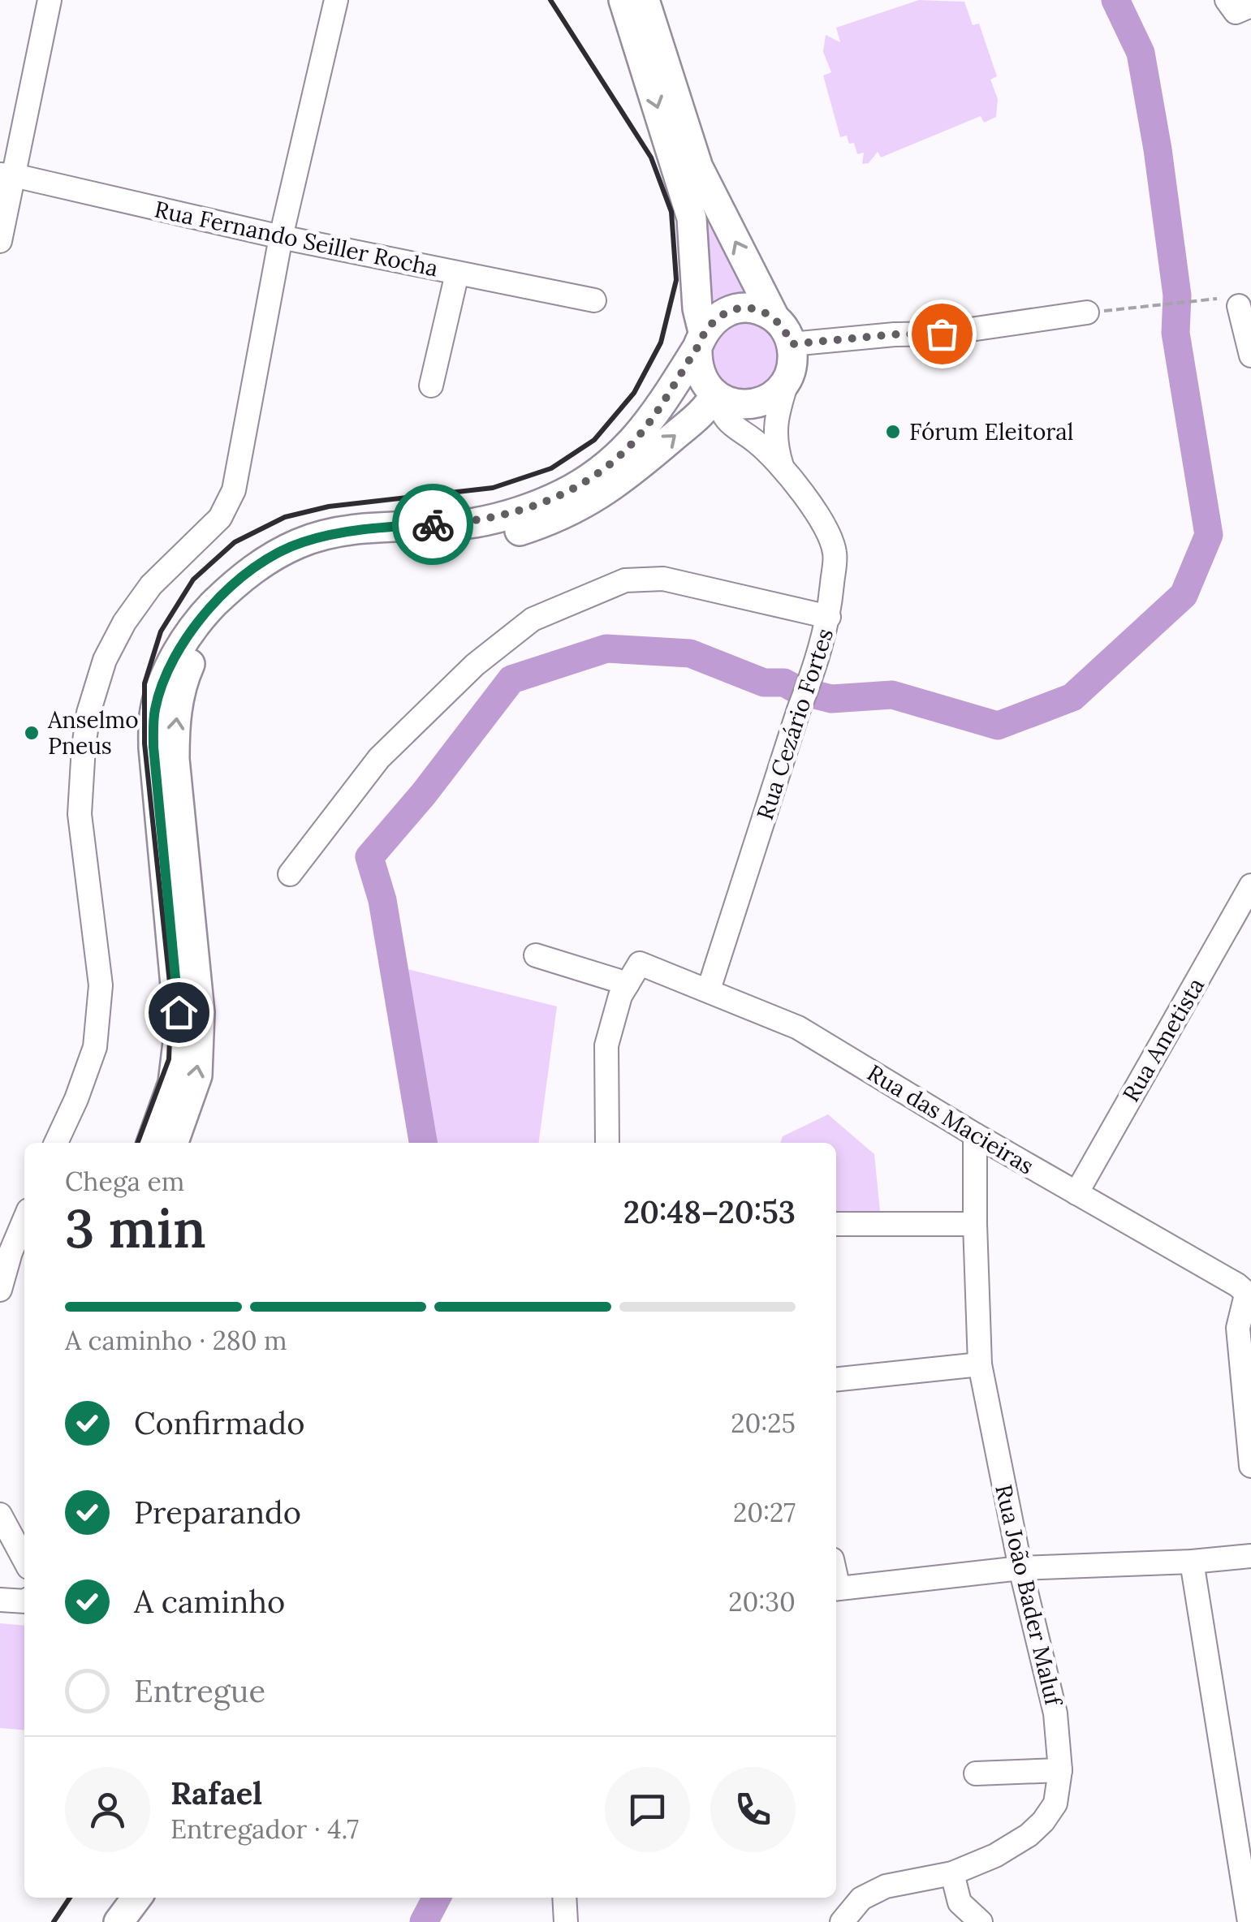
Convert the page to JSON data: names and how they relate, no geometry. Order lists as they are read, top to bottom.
{
  "streets": {
    "street": [
      "Rua Fernando Seiller Rocha",
      "Rua Cezário Fortes",
      "Rua Ametista",
      "Rua das Macieiras",
      "Rua João Bader Maluf"
    ]
  },
  "crossings": [
    ["Rua Cezário Fortes", "Rua das Macieiras"],
    ["Rua Ametista", "Rua das Macieiras"],
    ["Rua das Macieiras", "Rua João Bader Maluf"]
  ],
  "places": ["Fórum Eleitoral", "Anselmo Pneus"],
  "page": {
    "heading": ["3 min", "Chega em", "20:48–20:53"],
    "panel": ["Rafael", "Entregador · 4.7"],
    "bar": "A caminho · 280 m",
    "list": [
      ["Confirmado", "20:25"],
      ["Preparando", "20:27"],
      ["A caminho", "20:30"],
      "Entregue"
    ]
  }
}
